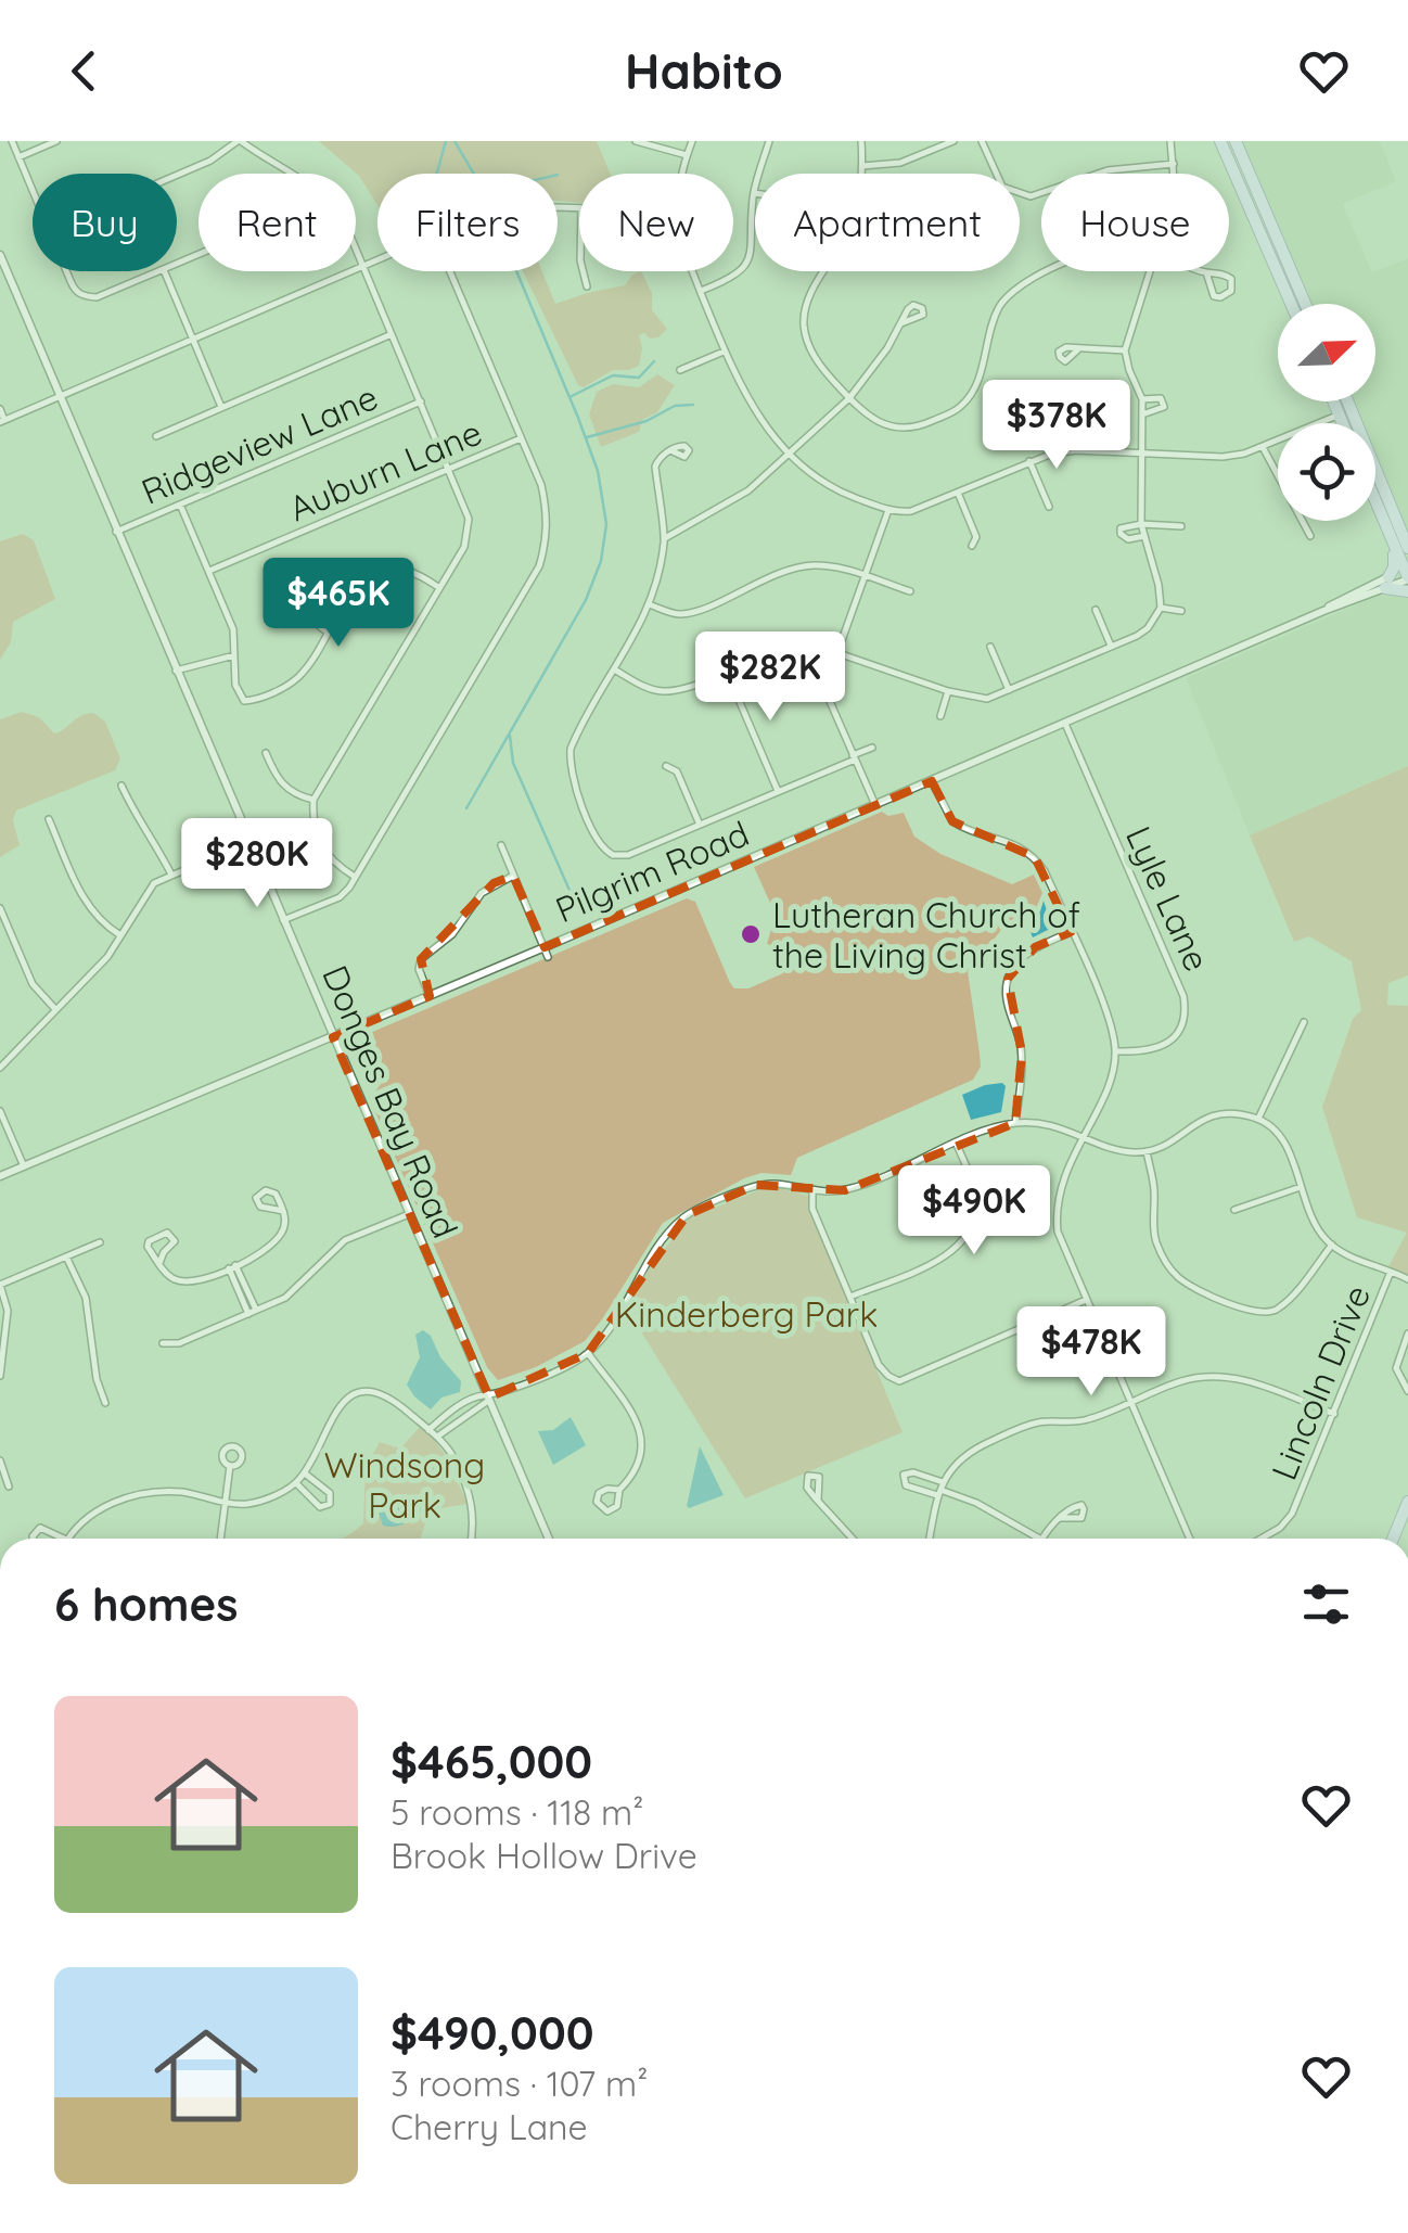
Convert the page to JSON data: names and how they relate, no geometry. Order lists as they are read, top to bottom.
{
  "streets": {
    "street": [
      "Ridgeview Lane",
      "Auburn Lane",
      "Pilgrim Road",
      "Lyle Lane",
      "Donges Bay Road",
      "Lincoln Drive"
    ]
  },
  "crossings": [
    ["Ridgeview Lane", "Donges Bay Road"],
    ["Pilgrim Road", "Lyle Lane"],
    ["Pilgrim Road", "Donges Bay Road"]
  ],
  "parks": ["Kinderberg Park", "Windsong Park"],
  "places": ["Lutheran Church of the Living Christ"],
  "north": "top right",
  "page": {
    "header": "Habito",
    "chip": [
      "Buy",
      "Rent",
      "Filters",
      "New",
      "Apartment",
      "House"
    ],
    "price": [
      "$378K",
      "$465K",
      "$282K",
      "$280K",
      "$490K",
      "$478K"
    ],
    "heading": "6 homes",
    "list": [
      {
        "name": "$465,000",
        "note": "5 rooms · 118 m² · Brook Hollow Drive"
      },
      {
        "name": "$490,000",
        "note": "3 rooms · 107 m² · Cherry Lane"
      }
    ]
  }
}
